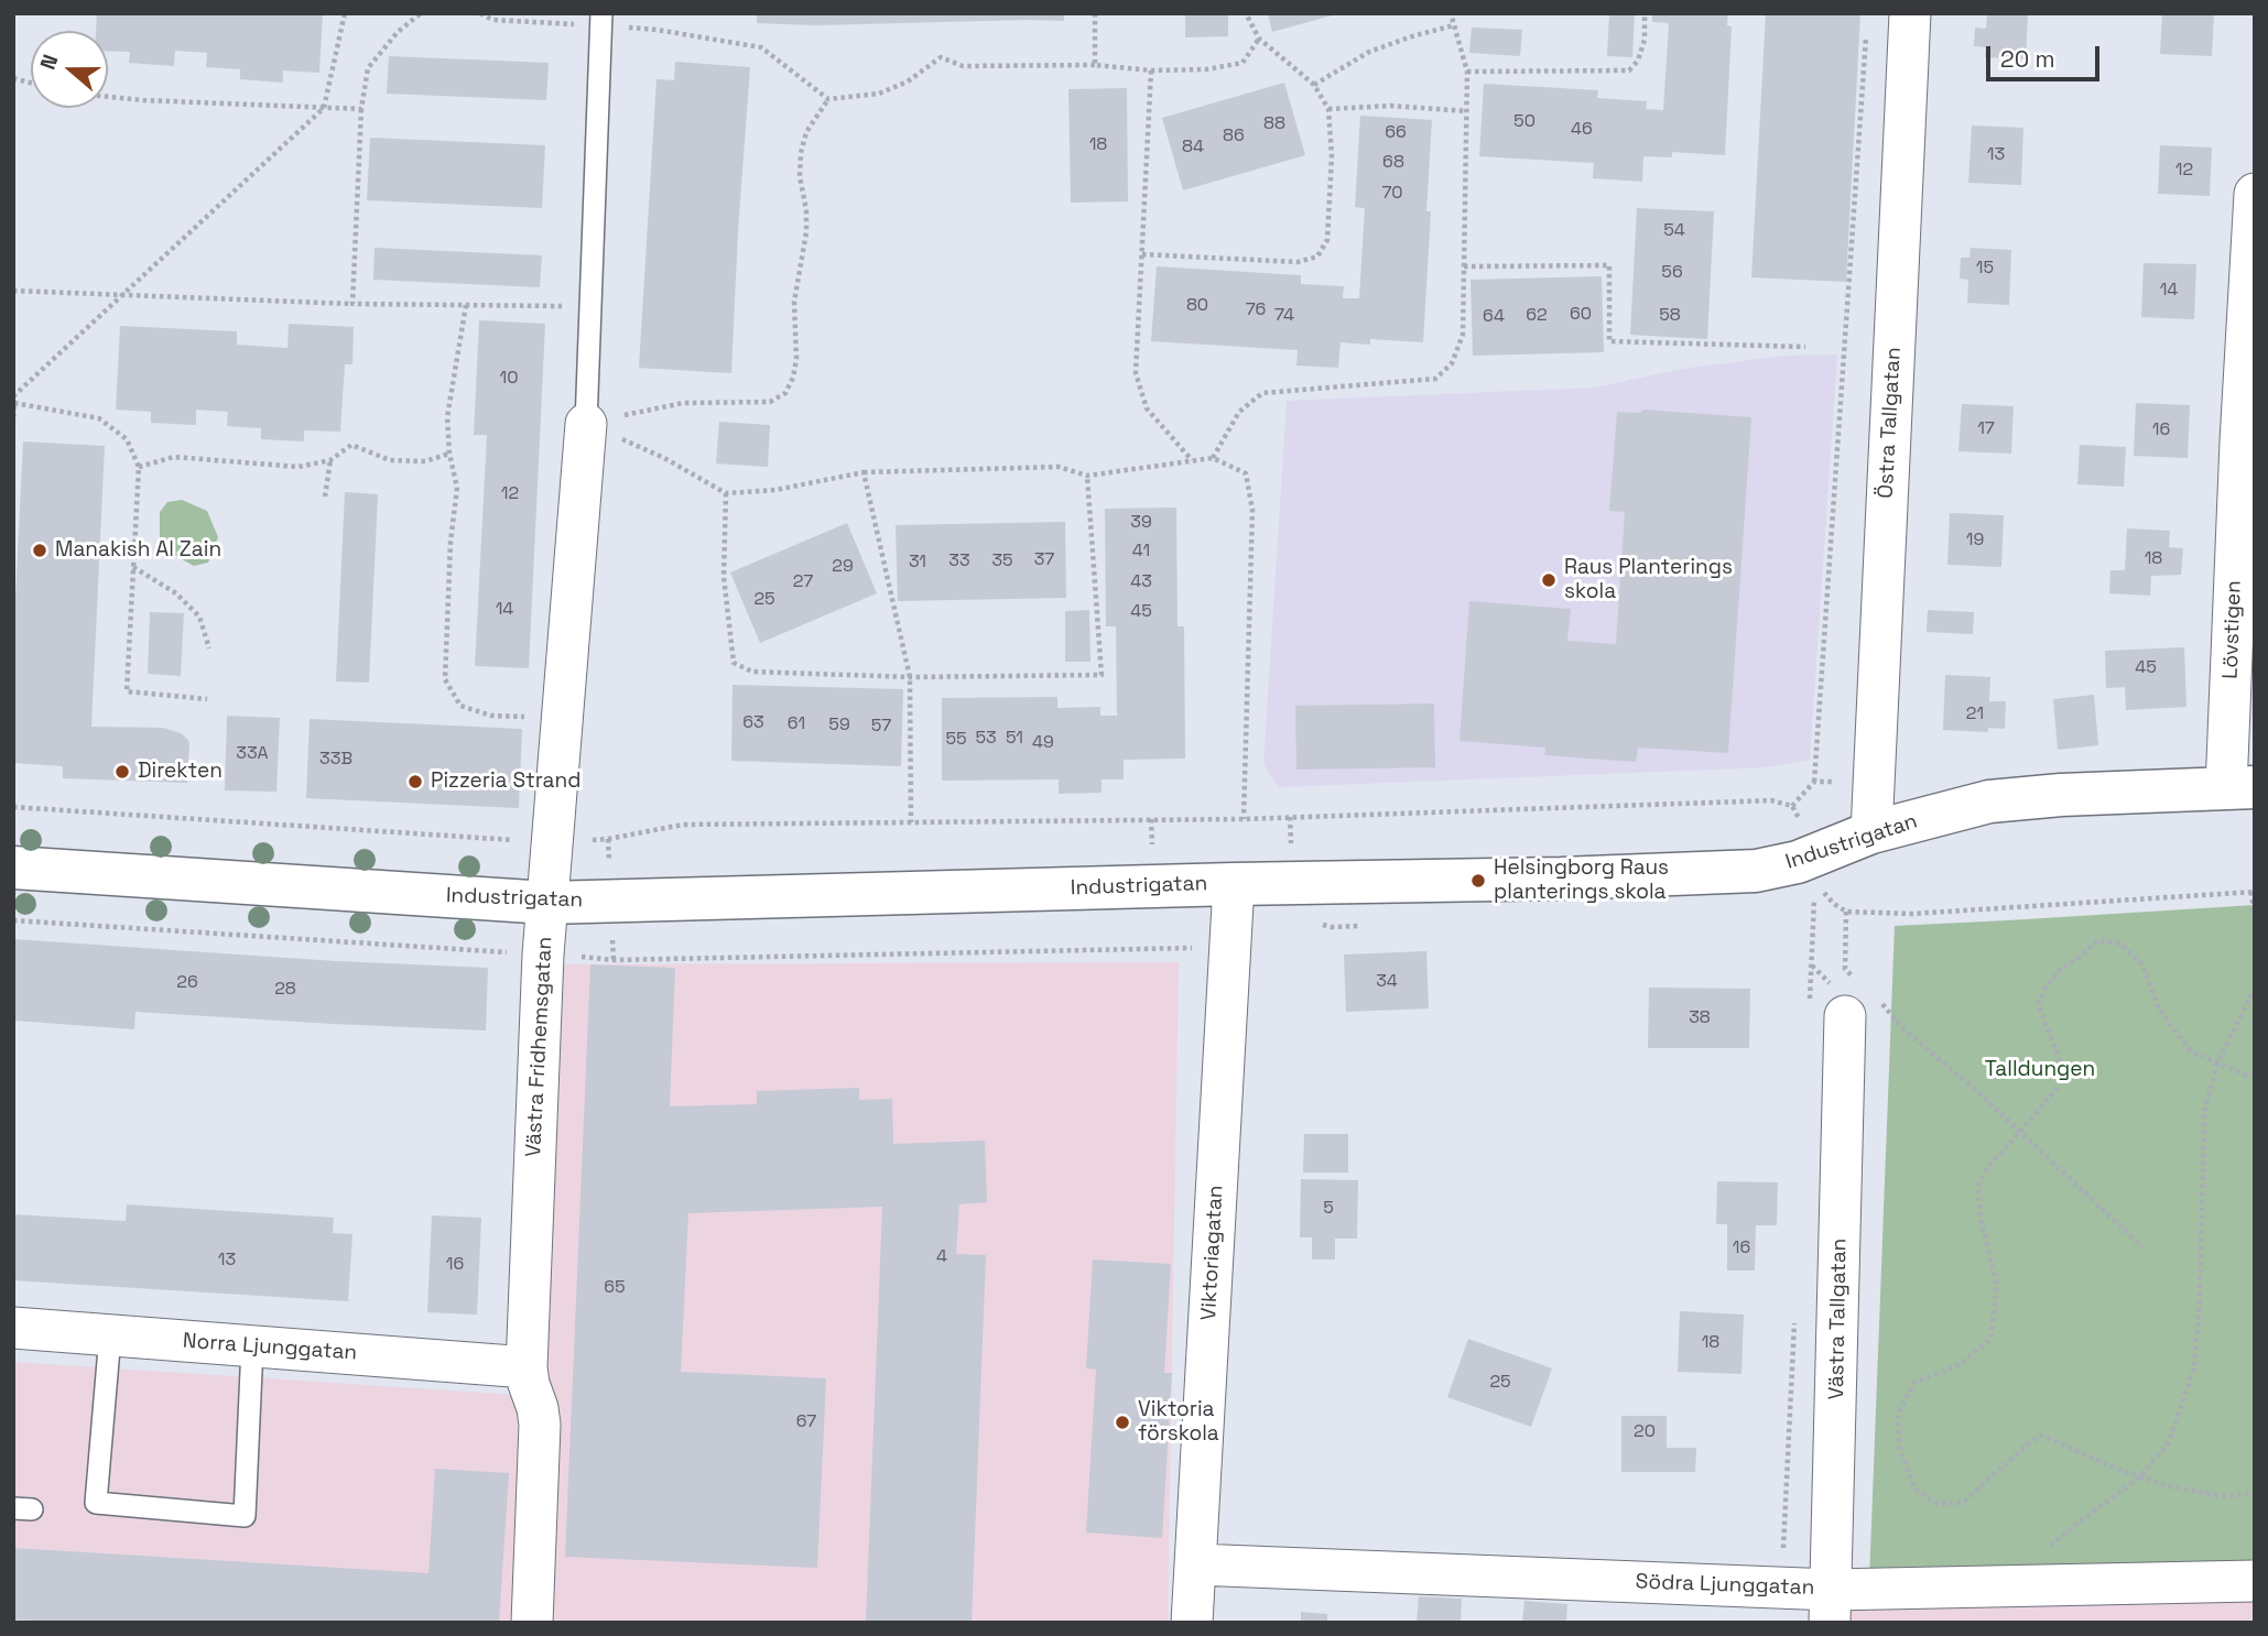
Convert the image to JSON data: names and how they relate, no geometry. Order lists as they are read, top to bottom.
{
  "streets": {
    "street": [
      "Östra Tallgatan",
      "Lövstigen",
      "Industrigatan",
      "Västra Fridhemsgatan",
      "Viktoriagatan",
      "Västra Tallgatan",
      "Norra Ljunggatan",
      "Södra Ljunggatan"
    ]
  },
  "crossings": [
    ["Östra Tallgatan", "Industrigatan"],
    ["Lövstigen", "Industrigatan"],
    ["Industrigatan", "Västra Fridhemsgatan"],
    ["Industrigatan", "Viktoriagatan"],
    ["Västra Fridhemsgatan", "Norra Ljunggatan"],
    ["Viktoriagatan", "Södra Ljunggatan"],
    ["Västra Tallgatan", "Södra Ljunggatan"]
  ],
  "parks": ["Talldungen"],
  "places": [
    "Manakish Al Zain",
    "Raus Planterings skola",
    "Direkten",
    "Pizzeria Strand",
    "Helsingborg Raus planterings skola",
    "Viktoria förskola"
  ],
  "house_numbers": [
    "50",
    "88",
    "46",
    "66",
    "86",
    "18",
    "84",
    "13",
    "68",
    "12",
    "70",
    "54",
    "15",
    "56",
    "14",
    "80",
    "76",
    "60",
    "74",
    "62",
    "58",
    "64",
    "10",
    "17",
    "16",
    "12",
    "39",
    "19",
    "41",
    "18",
    "37",
    "33",
    "35",
    "31",
    "29",
    "27",
    "43",
    "25",
    "14",
    "45",
    "45",
    "21",
    "63",
    "61",
    "59",
    "57",
    "53",
    "51",
    "55",
    "49",
    "33A",
    "33B",
    "34",
    "26",
    "28",
    "38",
    "5",
    "16",
    "4",
    "13",
    "16",
    "65",
    "18",
    "25",
    "67",
    "20"
  ],
  "scale_bar": "20 m",
  "north": "left"
}
